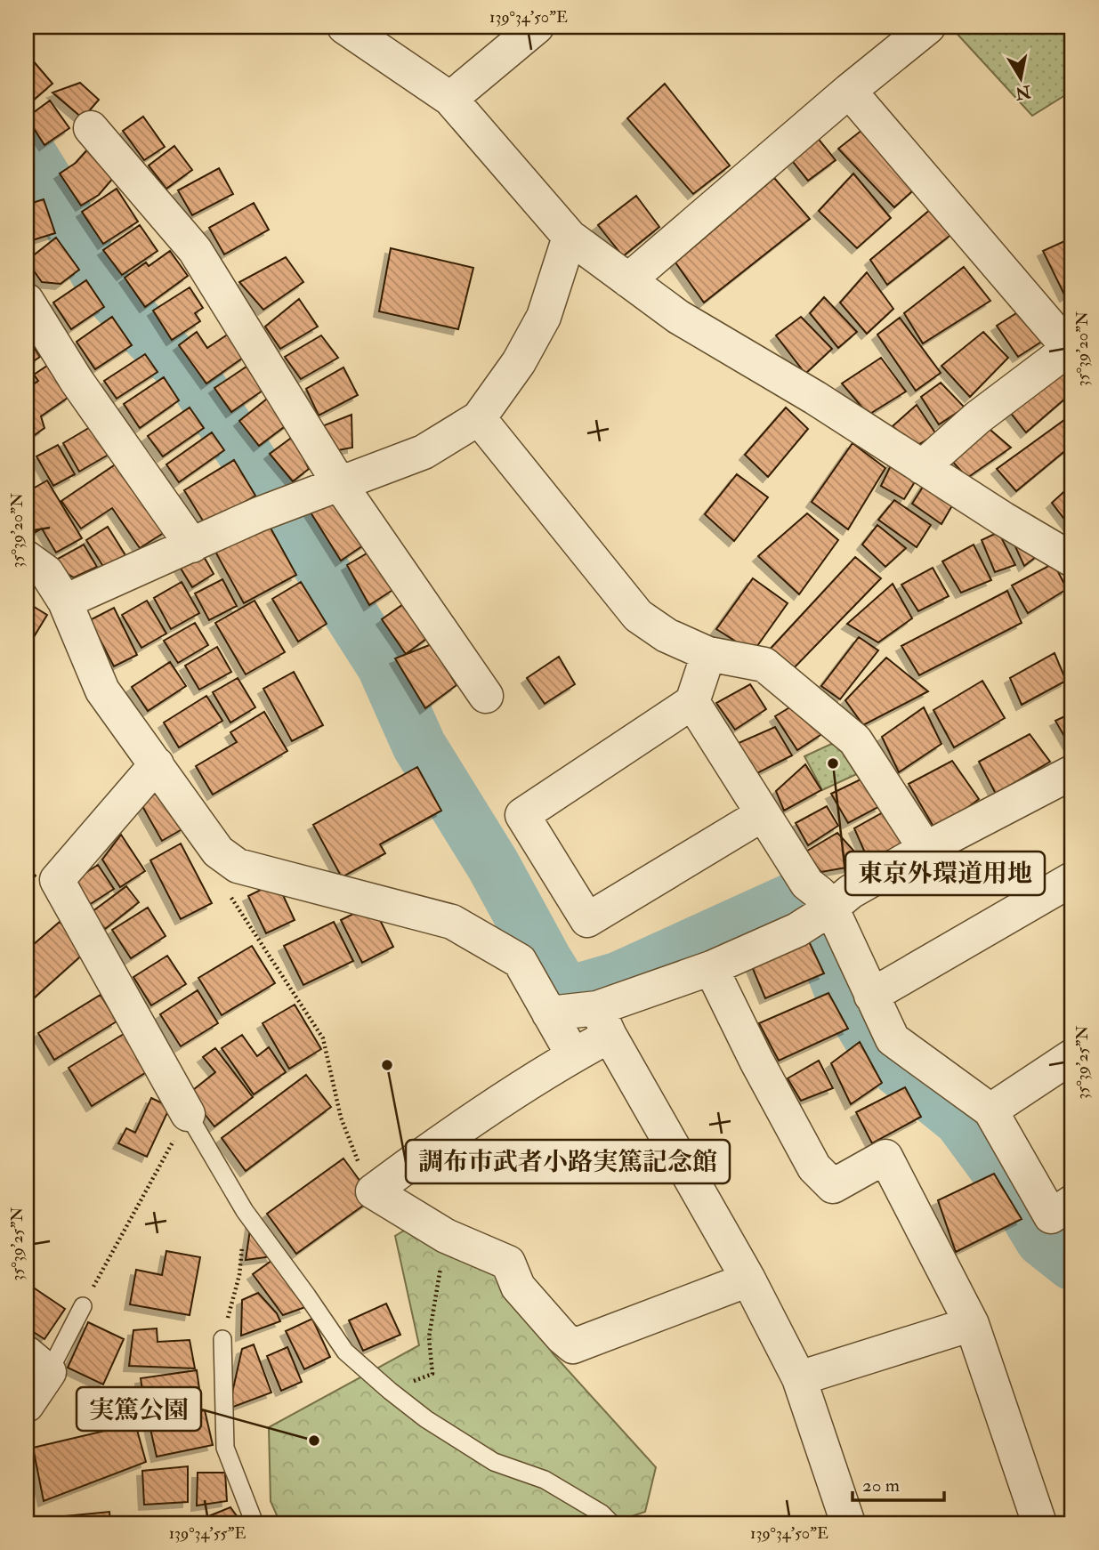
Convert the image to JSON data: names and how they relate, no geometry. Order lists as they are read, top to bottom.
{
  "places": ["東京外環道用地", "調布市武者小路実篤記念館", "実篤公園"],
  "scale_bar": "20 m",
  "north": "bottom",
  "coordinates": [
    "139°34'50\"E",
    "35°39'20\"N",
    "35°39'25\"N",
    "139°34'55\"E"
  ]
}
